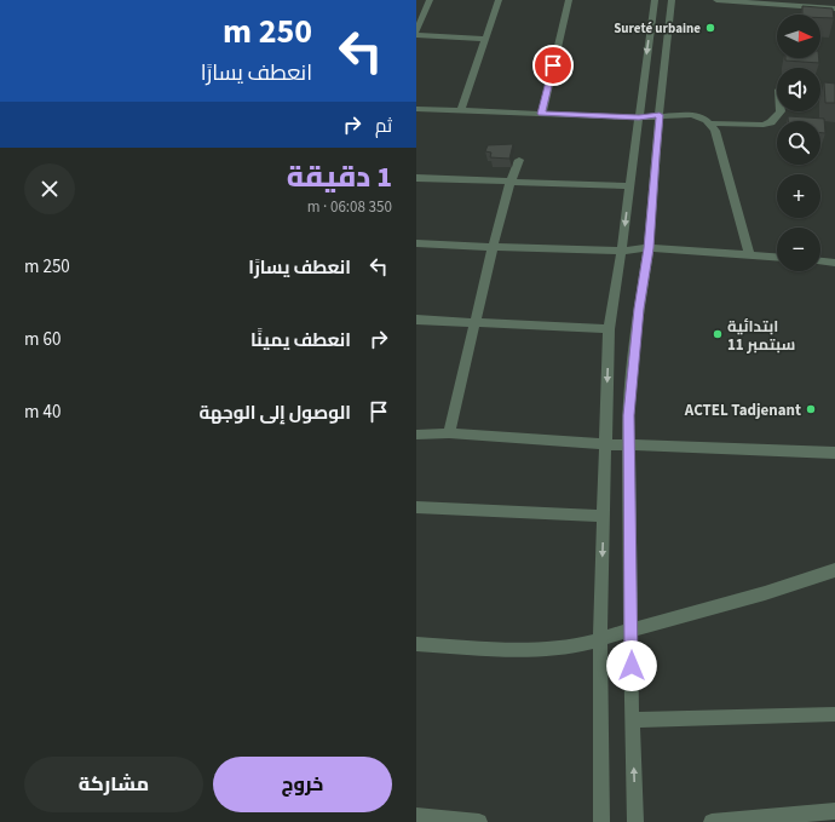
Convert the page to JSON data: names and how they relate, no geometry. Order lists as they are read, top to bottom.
{
  "places": ["Sureté urbaine", "ابتدائية 11 سبتمبر", "ACTEL Tadjenant"],
  "north": "right",
  "page": {
    "turn": ["250 m", "انعطف يسارًا"],
    "map_buttons": ["+", "−"],
    "then": "ثم",
    "heading": ["1 دقيقة", "350 m · 06:08"],
    "list": [
      {
        "name": "انعطف يسارًا",
        "value": "250 m"
      },
      {
        "name": "انعطف يمينًا",
        "value": "60 m"
      },
      {
        "name": "الوصول إلى الوجهة",
        "value": "40 m"
      }
    ],
    "buttons": ["خروج", "مشاركة"]
  }
}
